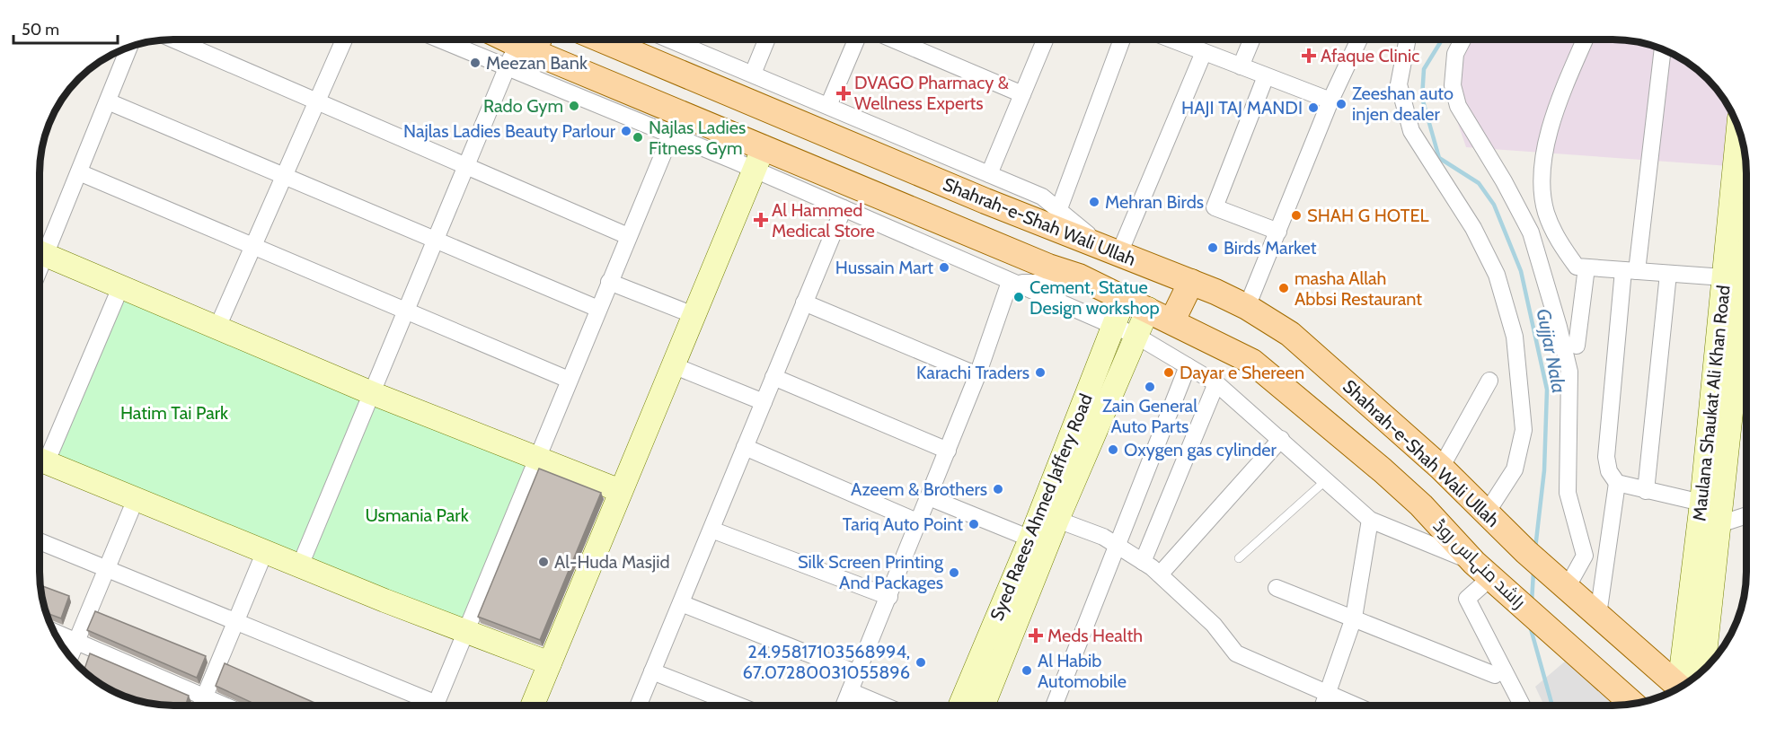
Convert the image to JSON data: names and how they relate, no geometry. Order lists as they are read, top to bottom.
{
  "streets": {
    "main road": [
      "Shahrah-e-Shah Wali Ullah",
      "Maulana Shaukat Ali Khan Road",
      "Syed Raees Ahmed Jaffery Road",
      "راشد منہاس روڈ"
    ]
  },
  "crossings": [
    ["Shahrah-e-Shah Wali Ullah", "Syed Raees Ahmed Jaffery Road"],
    ["Shahrah-e-Shah Wali Ullah", "راشد منہاس روڈ"]
  ],
  "water": ["Gujjar Nala"],
  "parks": ["Hatim Tai Park", "Usmania Park"],
  "places": {
    "health": [
      "Afaque Clinic",
      "DVAGO Pharmacy & Wellness Experts",
      "Al Hammed Medical Store",
      "Meds Health"
    ],
    "other": [
      "Meezan Bank",
      "Zeeshan auto injen dealer",
      "Rado Gym",
      "HAJI TAJ MANDI",
      "Najlas Ladies Beauty Parlour",
      "Najlas Ladies Fitness Gym",
      "Mehran Birds",
      "SHAH G HOTEL",
      "Birds Market",
      "Hussain Mart",
      "masha Allah Abbsi Restaurant",
      "Cement, Statue Design workshop",
      "Karachi Traders",
      "Dayar e Shereen",
      "Zain General Auto Parts",
      "Oxygen gas cylinder",
      "Azeem & Brothers",
      "Tariq Auto Point",
      "Al-Huda Masjid",
      "Silk Screen Printing And Packages",
      "24.95817103568994, 67.07280031055896",
      "Al Habib Automobile"
    ]
  },
  "scale_bar": "50 m"
}
